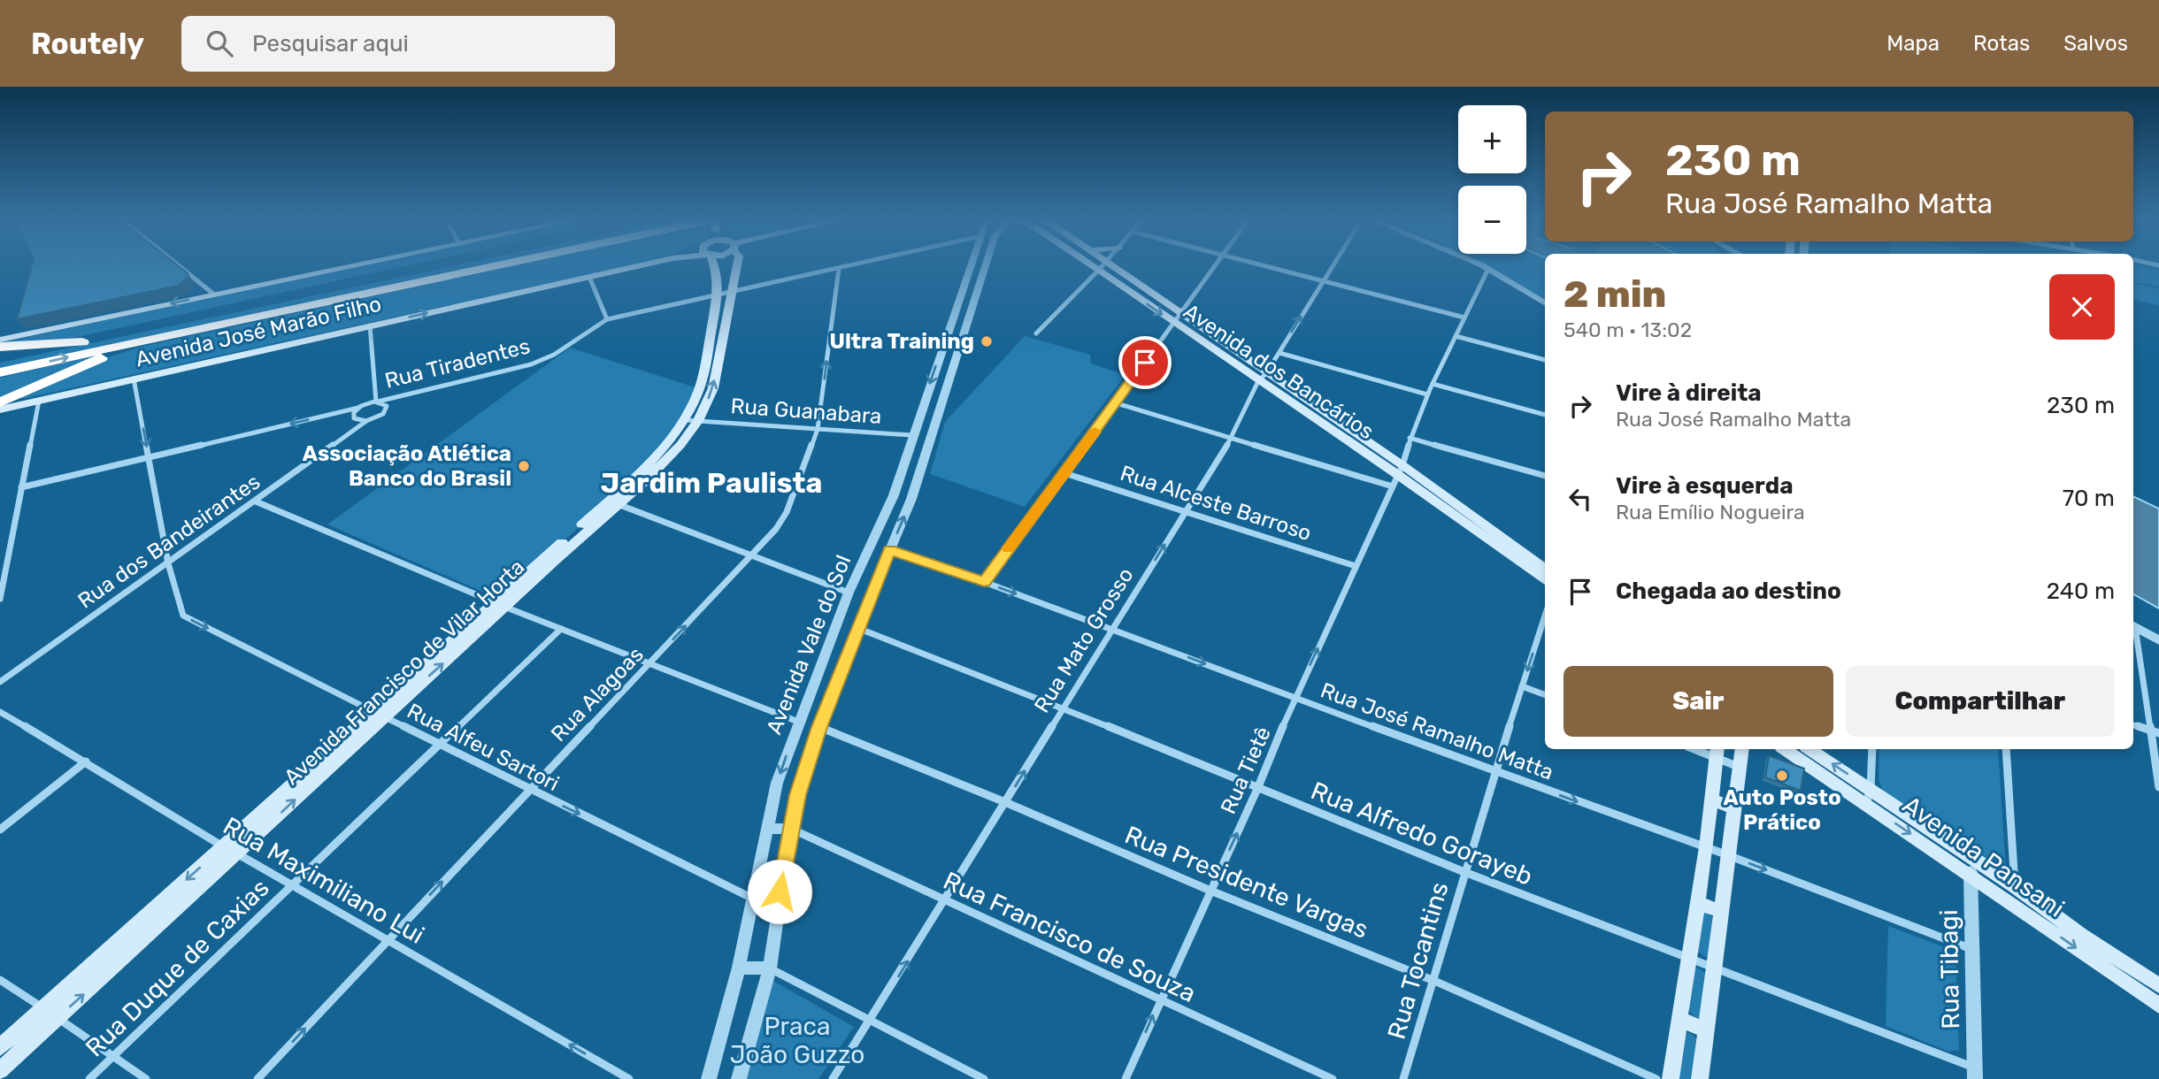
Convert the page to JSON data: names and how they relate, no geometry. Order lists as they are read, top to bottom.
{
  "streets": {
    "main road": [
      "Avenida José Marão Filho",
      "Avenida dos Bancários",
      "Avenida Francisco de Vilar Horta",
      "Avenida Pansani"
    ],
    "street": [
      "Rua Tiradentes",
      "Rua Guanabara",
      "Rua Alceste Barroso",
      "Rua dos Bandeirantes",
      "Rua Mato Grosso",
      "Avenida Vale do Sol",
      "Rua Alagoas",
      "Rua José Ramalho Matta",
      "Rua Alfeu Sartori",
      "Rua Tietê",
      "Rua Alfredo Gorayeb",
      "Rua Maximiliano Lui",
      "Rua Presidente Vargas",
      "Rua Francisco de Souza",
      "Rua Tocantins",
      "Rua Duque de Caxias",
      "Rua Tibagi"
    ]
  },
  "crossings": [
    ["Avenida José Marão Filho", "Rua Alfeu Sartori"],
    ["Rua Tiradentes", "Rua dos Bandeirantes"],
    ["Rua Tiradentes", "Avenida Francisco de Vilar Horta"],
    ["Rua Tiradentes", "Rua Alagoas"],
    ["Avenida dos Bancários", "Rua Mato Grosso"],
    ["Avenida dos Bancários", "Rua Tietê"],
    ["Rua Guanabara", "Avenida Vale do Sol"],
    ["Rua Guanabara", "Avenida Francisco de Vilar Horta"],
    ["Rua Guanabara", "Rua Alagoas"],
    ["Rua Alceste Barroso", "Rua Mato Grosso"],
    ["Rua Alceste Barroso", "Rua Tietê"],
    ["Rua dos Bandeirantes", "Rua Alfeu Sartori"],
    ["Rua Mato Grosso", "Rua José Ramalho Matta"],
    ["Rua Mato Grosso", "Rua Alfredo Gorayeb"],
    ["Rua Mato Grosso", "Rua Presidente Vargas"],
    ["Rua Mato Grosso", "Rua Francisco de Souza"],
    ["Avenida Vale do Sol", "Rua José Ramalho Matta"],
    ["Avenida Vale do Sol", "Rua Alfeu Sartori"],
    ["Avenida Vale do Sol", "Rua Alfredo Gorayeb"],
    ["Avenida Vale do Sol", "Rua Presidente Vargas"],
    ["Avenida Vale do Sol", "Rua Francisco de Souza"],
    ["Avenida Francisco de Vilar Horta", "Rua Alfeu Sartori"],
    ["Avenida Francisco de Vilar Horta", "Rua Maximiliano Lui"],
    ["Rua Alagoas", "Rua Alfeu Sartori"],
    ["Rua Alagoas", "Rua Maximiliano Lui"],
    ["Rua José Ramalho Matta", "Rua Tietê"],
    ["Rua José Ramalho Matta", "Rua Tocantins"],
    ["Rua José Ramalho Matta", "Rua Tibagi"],
    ["Rua Alfeu Sartori", "Rua Duque de Caxias"],
    ["Rua Tietê", "Rua Alfredo Gorayeb"],
    ["Rua Tietê", "Rua Presidente Vargas"],
    ["Rua Tietê", "Rua Francisco de Souza"],
    ["Rua Alfredo Gorayeb", "Rua Tocantins"],
    ["Rua Alfredo Gorayeb", "Rua Tibagi"],
    ["Avenida Pansani", "Rua Tibagi"],
    ["Rua Maximiliano Lui", "Rua Duque de Caxias"],
    ["Rua Presidente Vargas", "Rua Tocantins"]
  ],
  "one_way": [
    "Rua Mato Grosso",
    "Rua Alagoas",
    "Rua José Ramalho Matta",
    "Rua Alfeu Sartori",
    "Rua Tietê",
    "Rua Maximiliano Lui"
  ],
  "districts": ["Jardim Paulista"],
  "parks": ["Praca João Guzzo"],
  "places": ["Ultra Training", "Associação Atlética Banco do Brasil", "Auto Posto Prático"],
  "page": {
    "header": "Routely",
    "search": "Pesquisar aqui",
    "nav": ["Mapa", "Rotas", "Salvos"],
    "map_buttons": ["+", "−"],
    "turn": ["230 m", "Rua José Ramalho Matta"],
    "heading": ["2 min", "540 m · 13:02"],
    "list": [
      {
        "name": "Vire à direita",
        "note": "Rua José Ramalho Matta",
        "value": "230 m"
      },
      {
        "name": "Vire à esquerda",
        "note": "Rua Emílio Nogueira",
        "value": "70 m"
      },
      {
        "name": "Chegada ao destino",
        "value": "240 m"
      }
    ],
    "buttons": ["Sair", "Compartilhar"]
  }
}
